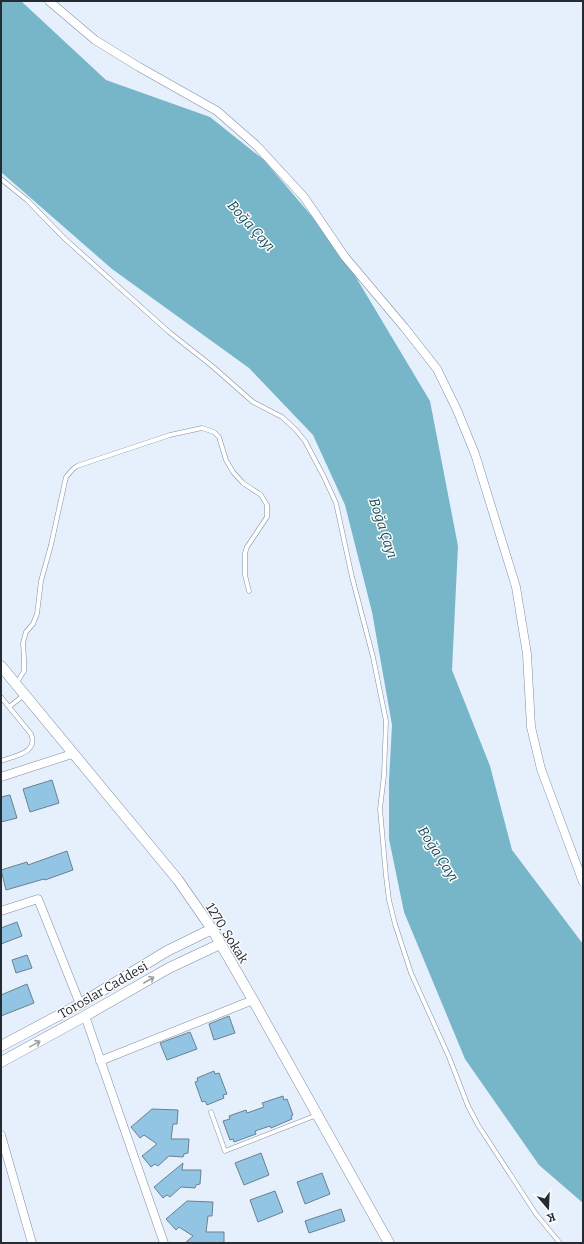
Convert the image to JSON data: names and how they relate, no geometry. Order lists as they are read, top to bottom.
{
  "streets": {
    "street": ["1270. Sokak", "Toroslar Caddesi"]
  },
  "crossings": [
    ["1270. Sokak", "Toroslar Caddesi"]
  ],
  "water": ["Boğa Çayı"],
  "north": "bottom"
}
